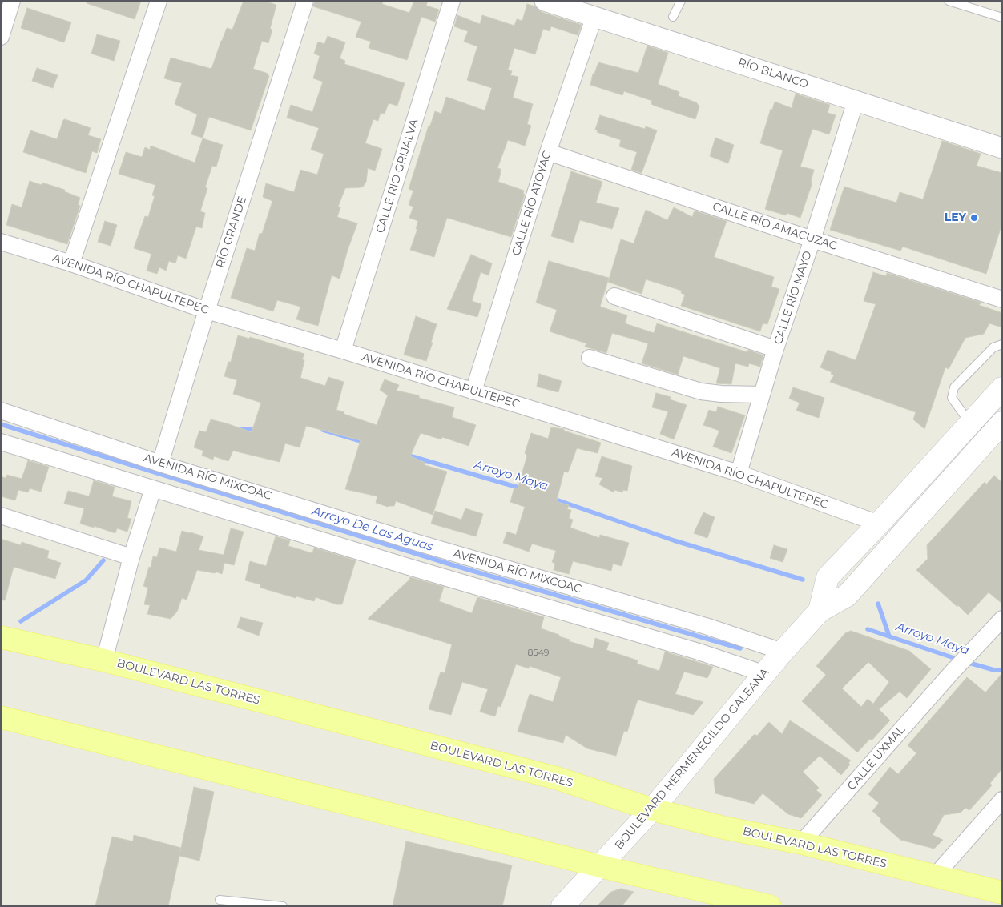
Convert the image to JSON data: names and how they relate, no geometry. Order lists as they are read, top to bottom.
{
  "streets": {
    "main road": ["BOULEVARD LAS TORRES", "BOULEVARD HERMENEGILDO GALEANA"],
    "street": [
      "RÍO BLANCO",
      "CALLE RÍO GRIJALVA",
      "CALLE RÍO ATOYAC",
      "CALLE RÍO AMACUZAC",
      "RÍO GRANDE",
      "AVENIDA RÍO CHAPULTEPEC",
      "CALLE RÍO MAYO",
      "AVENIDA RÍO MIXCOAC",
      "CALLE UXMAL"
    ]
  },
  "crossings": [
    ["RÍO BLANCO", "CALLE RÍO ATOYAC"],
    ["RÍO BLANCO", "CALLE RÍO MAYO"],
    ["CALLE RÍO GRIJALVA", "AVENIDA RÍO CHAPULTEPEC"],
    ["CALLE RÍO ATOYAC", "CALLE RÍO AMACUZAC"],
    ["CALLE RÍO ATOYAC", "AVENIDA RÍO CHAPULTEPEC"],
    ["CALLE RÍO AMACUZAC", "CALLE RÍO MAYO"],
    ["RÍO GRANDE", "AVENIDA RÍO CHAPULTEPEC"],
    ["RÍO GRANDE", "AVENIDA RÍO MIXCOAC"],
    ["AVENIDA RÍO CHAPULTEPEC", "CALLE RÍO MAYO"],
    ["AVENIDA RÍO CHAPULTEPEC", "BOULEVARD HERMENEGILDO GALEANA"],
    ["AVENIDA RÍO MIXCOAC", "BOULEVARD HERMENEGILDO GALEANA"],
    ["BOULEVARD LAS TORRES", "CALLE UXMAL"],
    ["BOULEVARD LAS TORRES", "BOULEVARD HERMENEGILDO GALEANA"]
  ],
  "water": ["Arroyo Maya", "Arroyo De Las Aguas"],
  "places": ["LEY"],
  "house_numbers": ["8549"]
}
